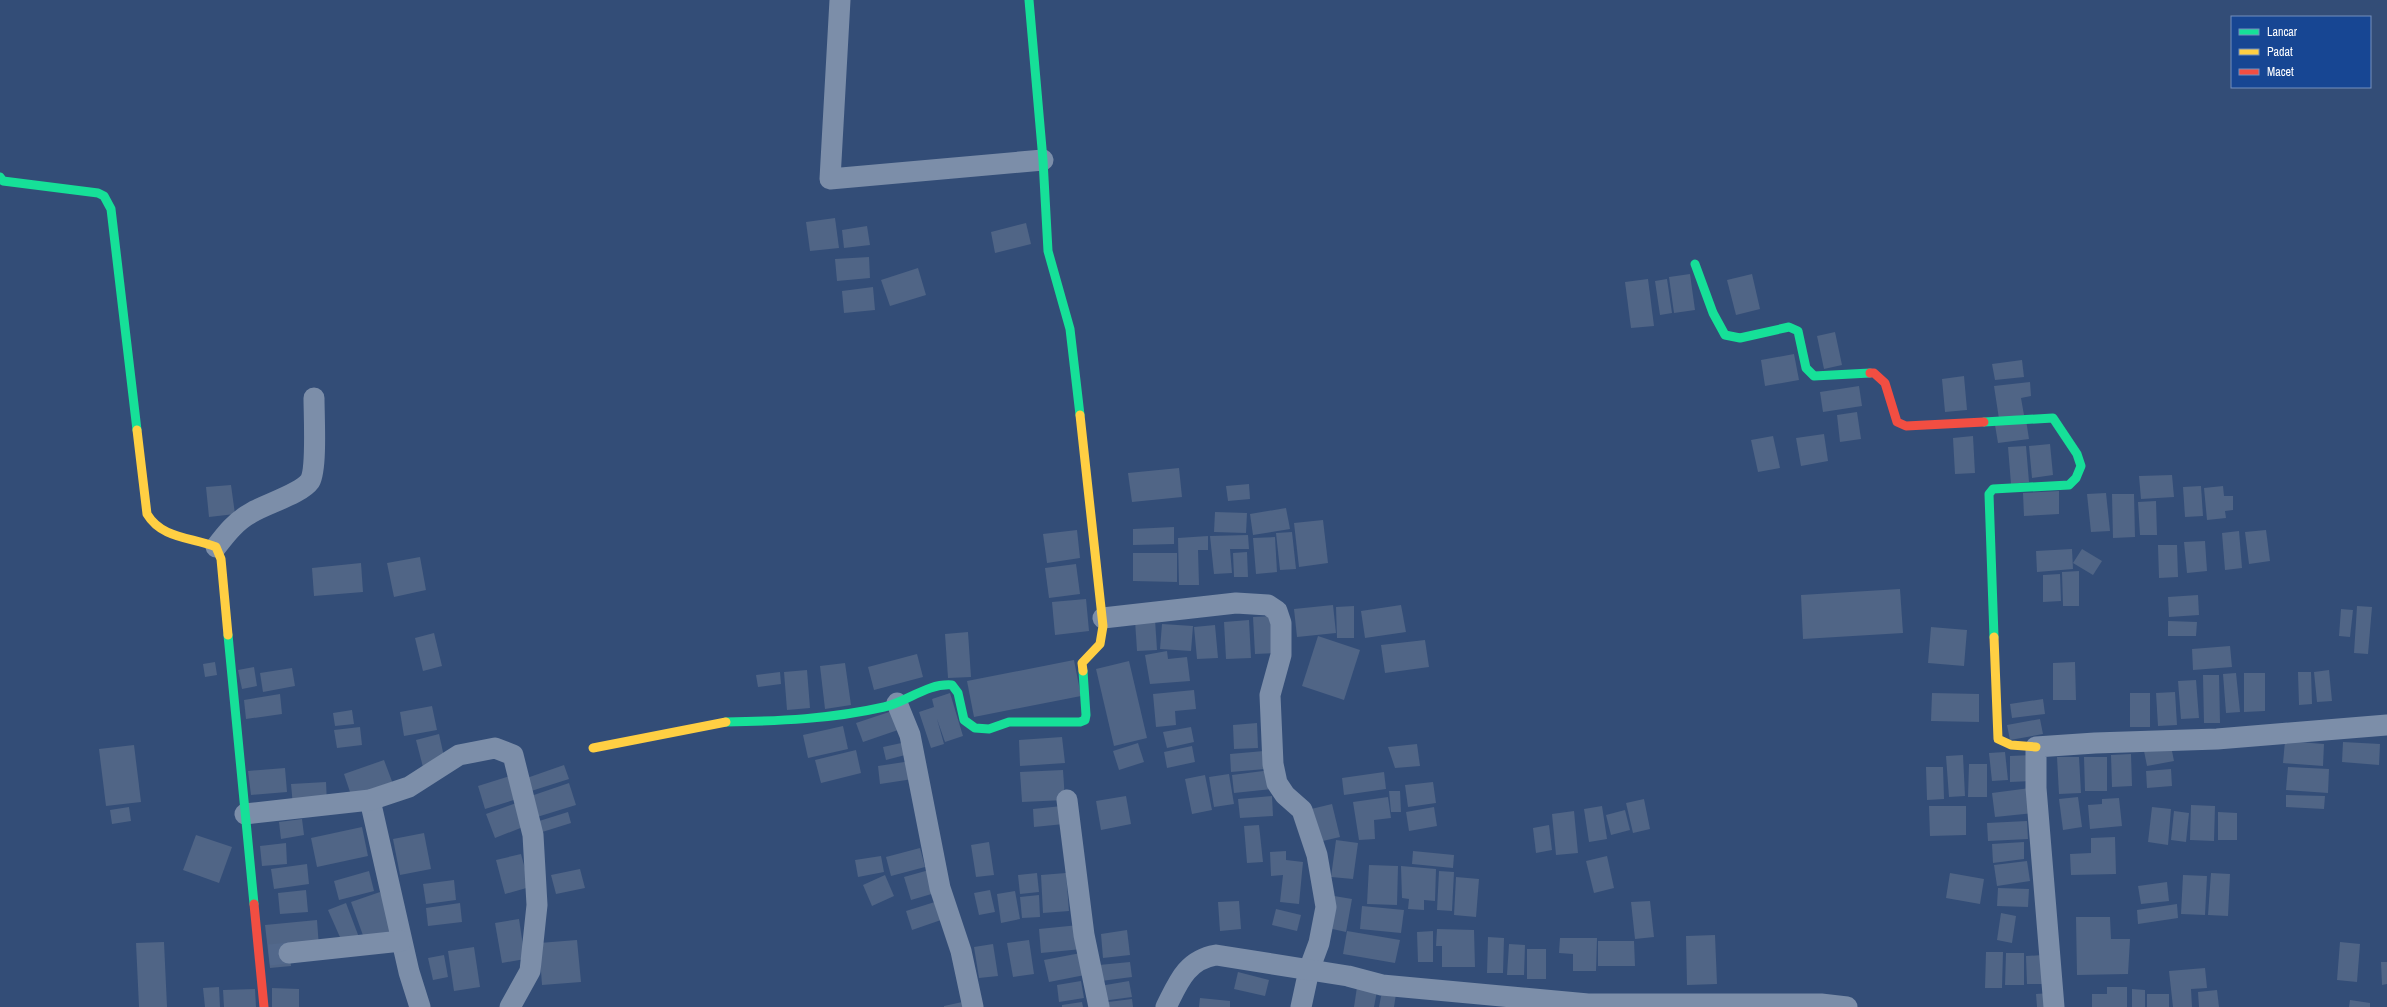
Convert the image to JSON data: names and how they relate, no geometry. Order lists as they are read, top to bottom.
{
  "legend": ["Lancar", "Padat", "Macet"]
}
